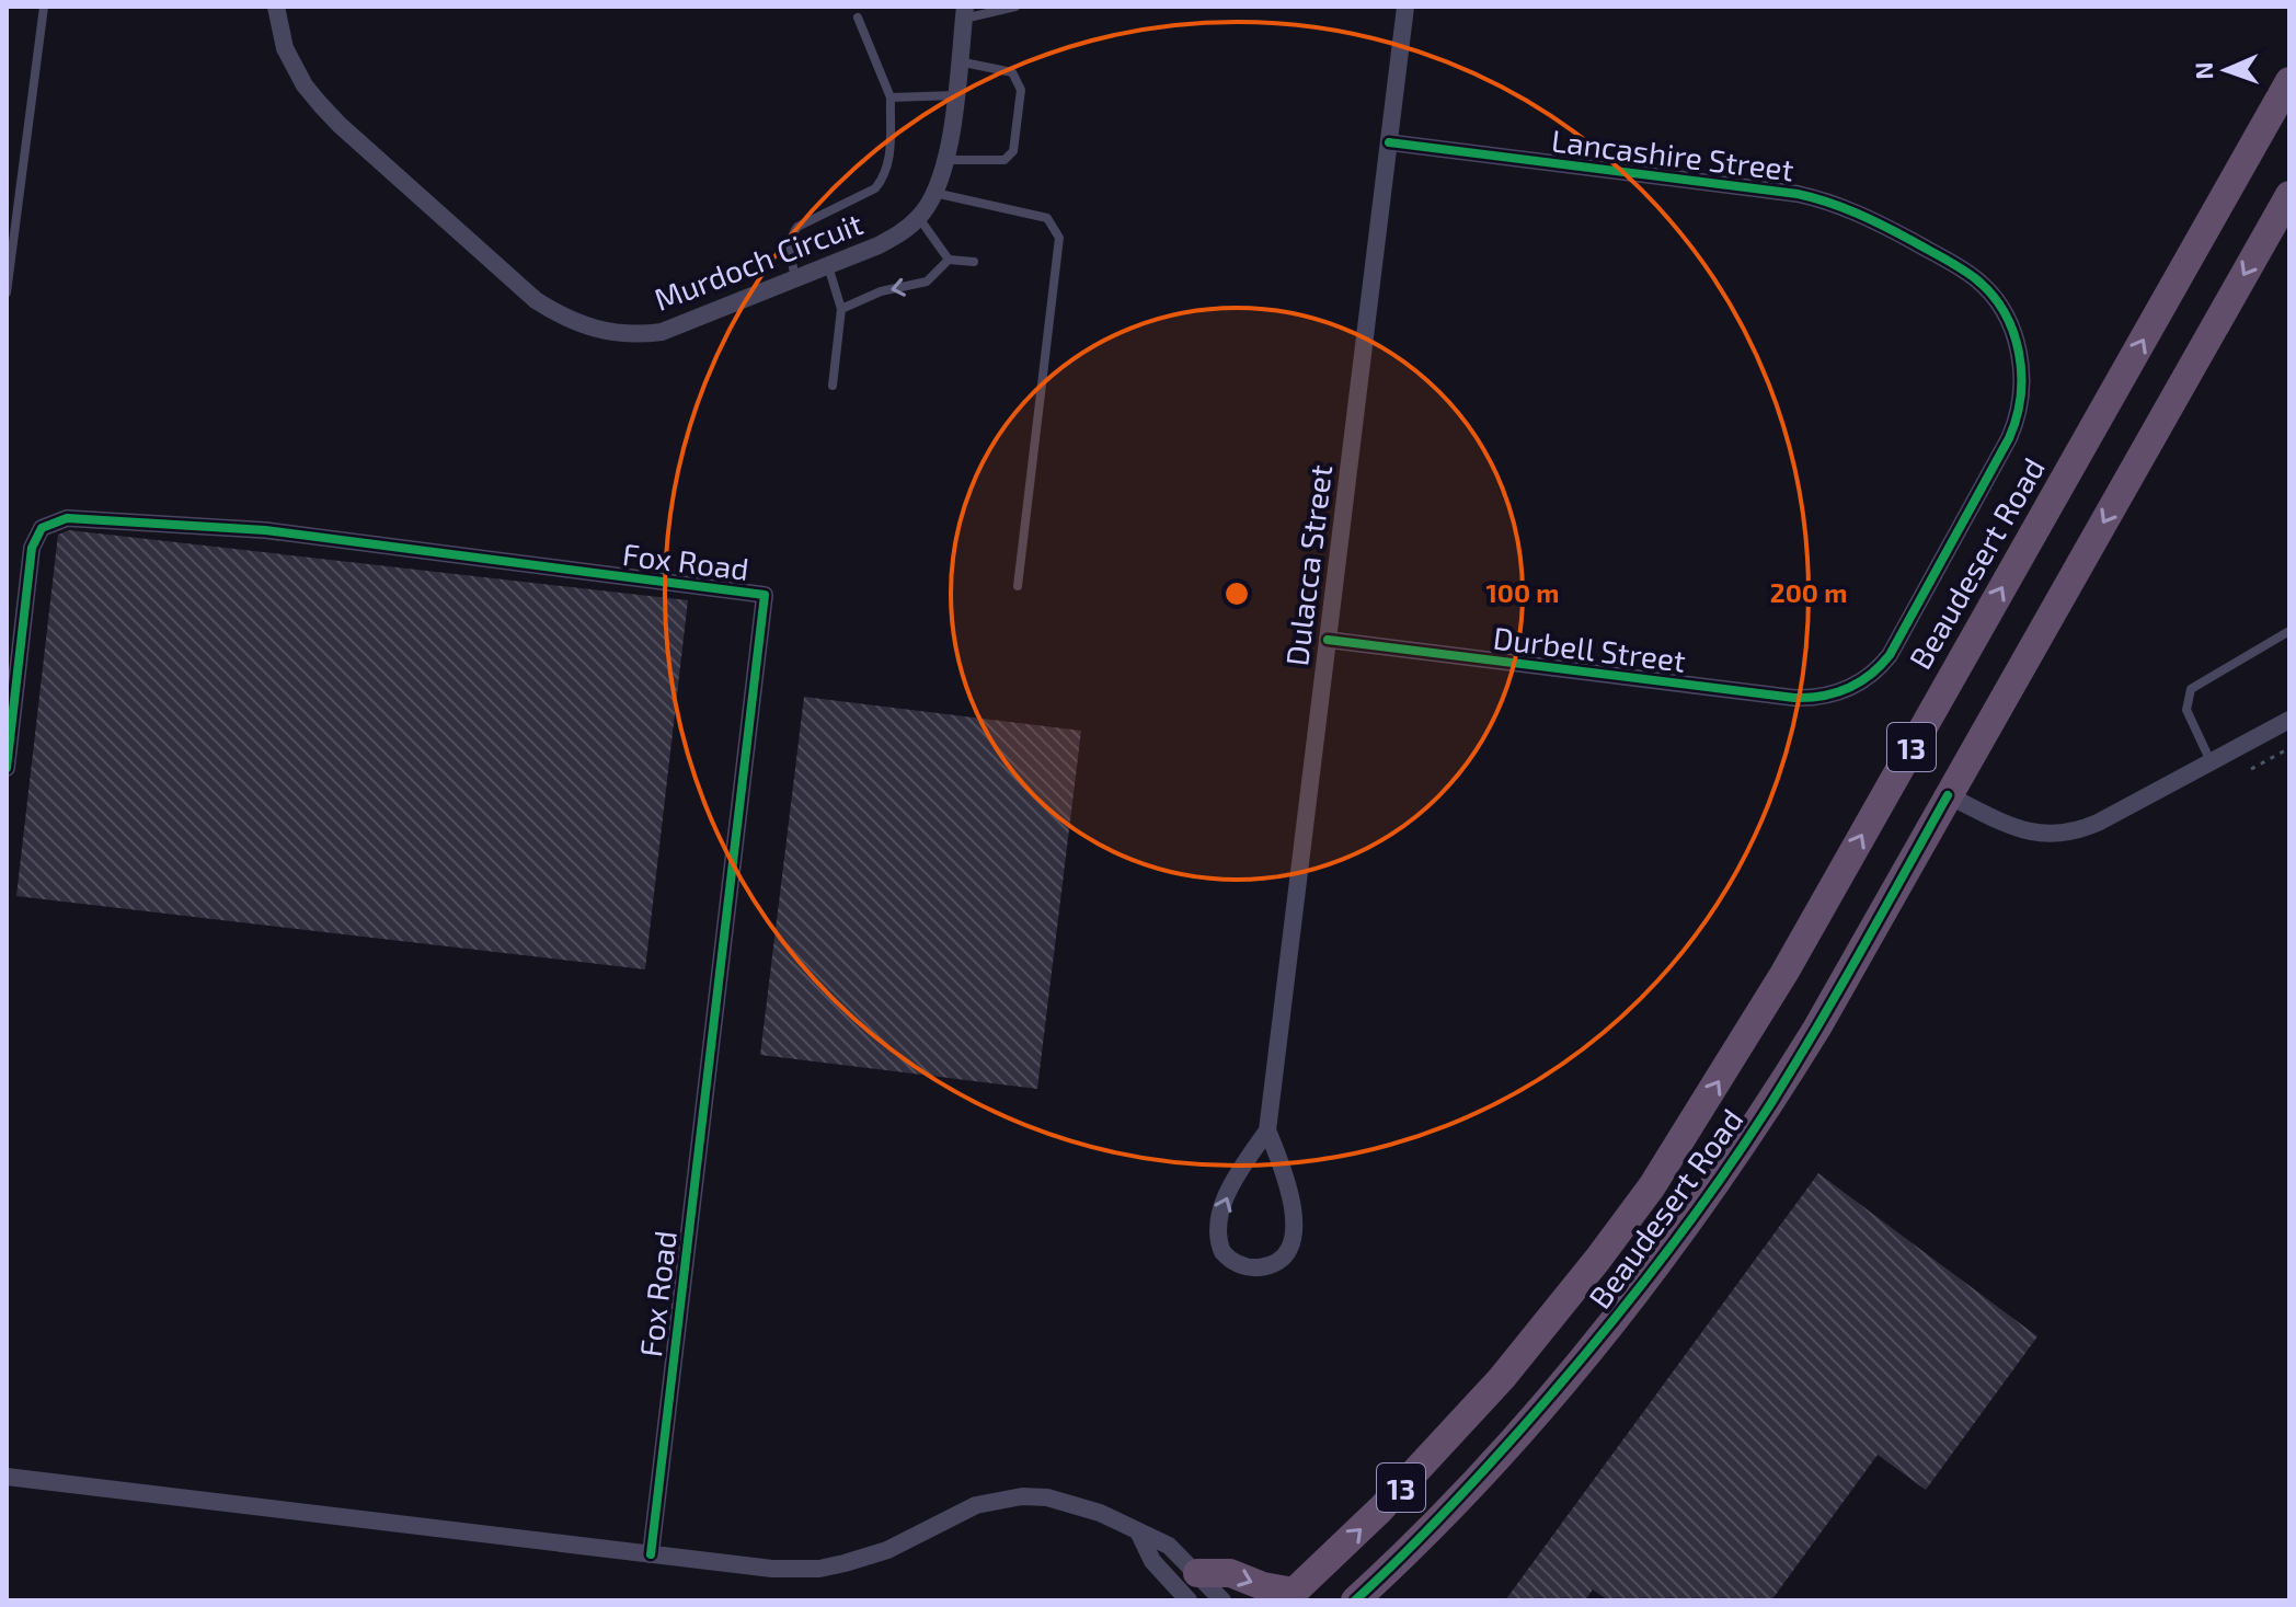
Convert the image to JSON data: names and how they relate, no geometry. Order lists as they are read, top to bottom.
{
  "streets": {
    "highway": ["Beaudesert Road", "13"],
    "street": [
      "Lancashire Street",
      "Murdoch Circuit",
      "Fox Road",
      "Dulacca Street",
      "Durbell Street"
    ]
  },
  "crossings": [
    ["Lancashire Street", "Dulacca Street"],
    ["Lancashire Street", "Durbell Street"],
    ["Dulacca Street", "Durbell Street"]
  ],
  "north": "left",
  "rings": ["100 m", "200 m"]
}
